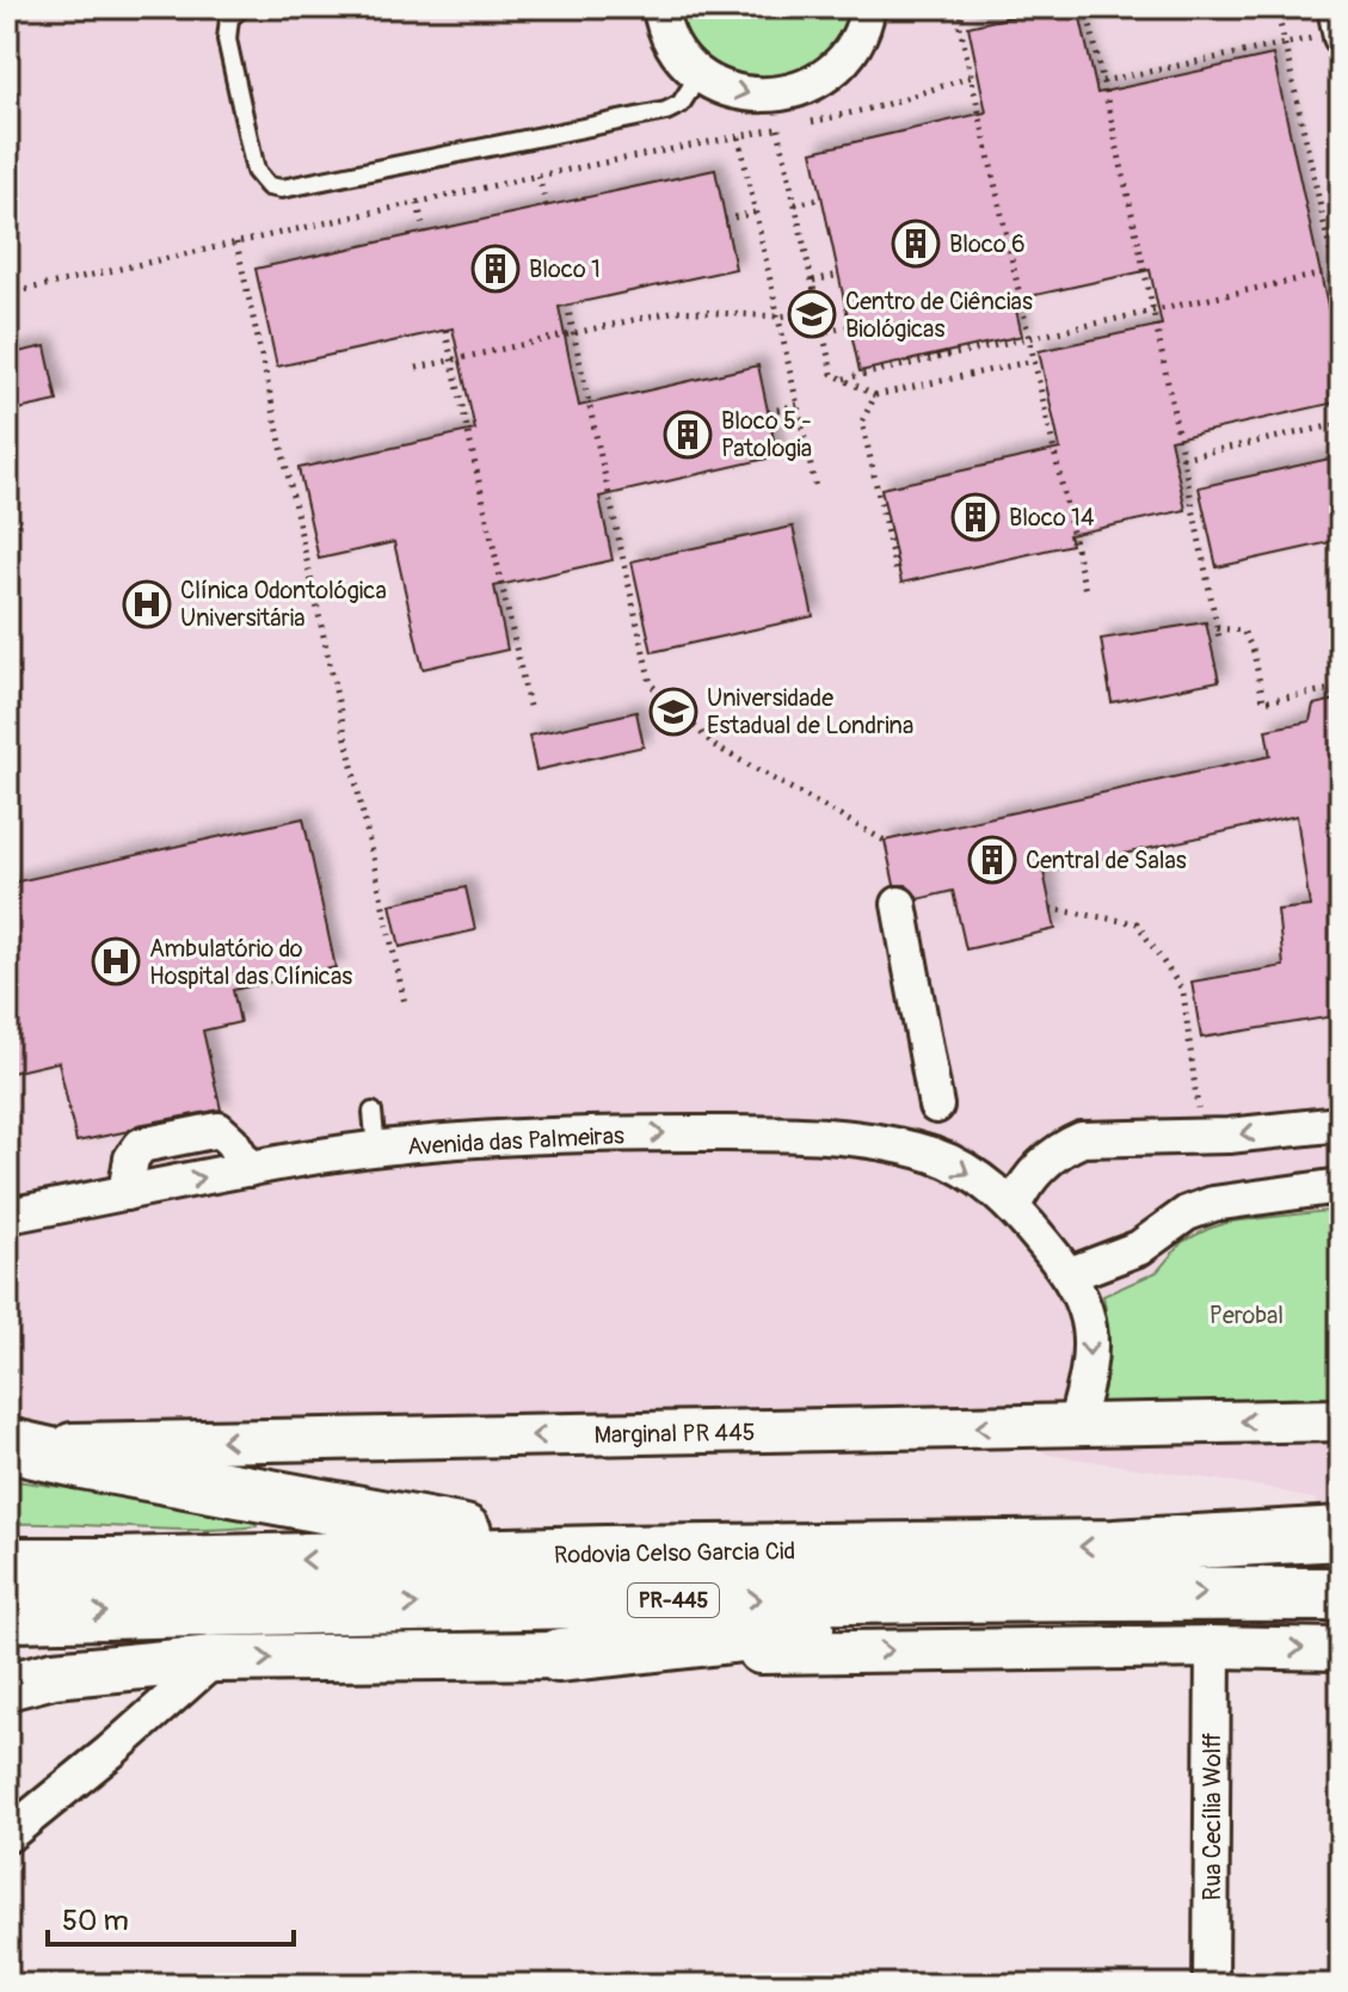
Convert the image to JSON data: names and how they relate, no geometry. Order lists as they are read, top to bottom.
{
  "streets": {
    "highway": ["Rodovia Celso Garcia Cid", "PR-445"],
    "street": ["Avenida das Palmeiras", "Marginal PR 445", "Rua Cecília Wolff"]
  },
  "crossings": [
    ["Avenida das Palmeiras", "Marginal PR 445"]
  ],
  "one_way": ["Avenida das Palmeiras"],
  "parks": ["Perobal"],
  "places": {
    "building": [
      "Bloco 6",
      "Bloco 1",
      "Bloco 5 - Patologia",
      "Bloco 14",
      "Central de Salas"
    ],
    "school or university": ["Centro de Ciências Biológicas", "Universidade Estadual de Londrina"],
    "hospital": ["Clínica Odontológica Universitária", "Ambulatório do Hospital das Clínicas"]
  },
  "scale_bar": "50 m"
}
